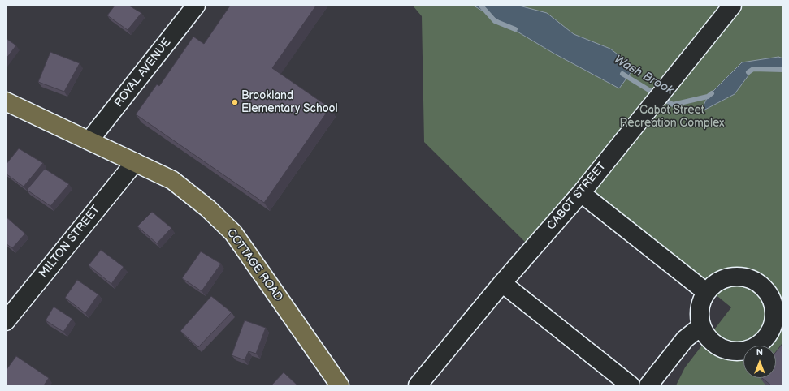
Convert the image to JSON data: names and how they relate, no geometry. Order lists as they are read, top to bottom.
{
  "streets": {
    "main road": ["COTTAGE ROAD"],
    "street": ["ROYAL AVENUE", "CABOT STREET", "MILTON STREET"]
  },
  "crossings": [
    ["ROYAL AVENUE", "COTTAGE ROAD"],
    ["MILTON STREET", "COTTAGE ROAD"]
  ],
  "water": ["Wash Brook"],
  "parks": ["Cabot Street Recreation Complex"],
  "places": ["Brookland Elementary School"],
  "north": "top"
}
